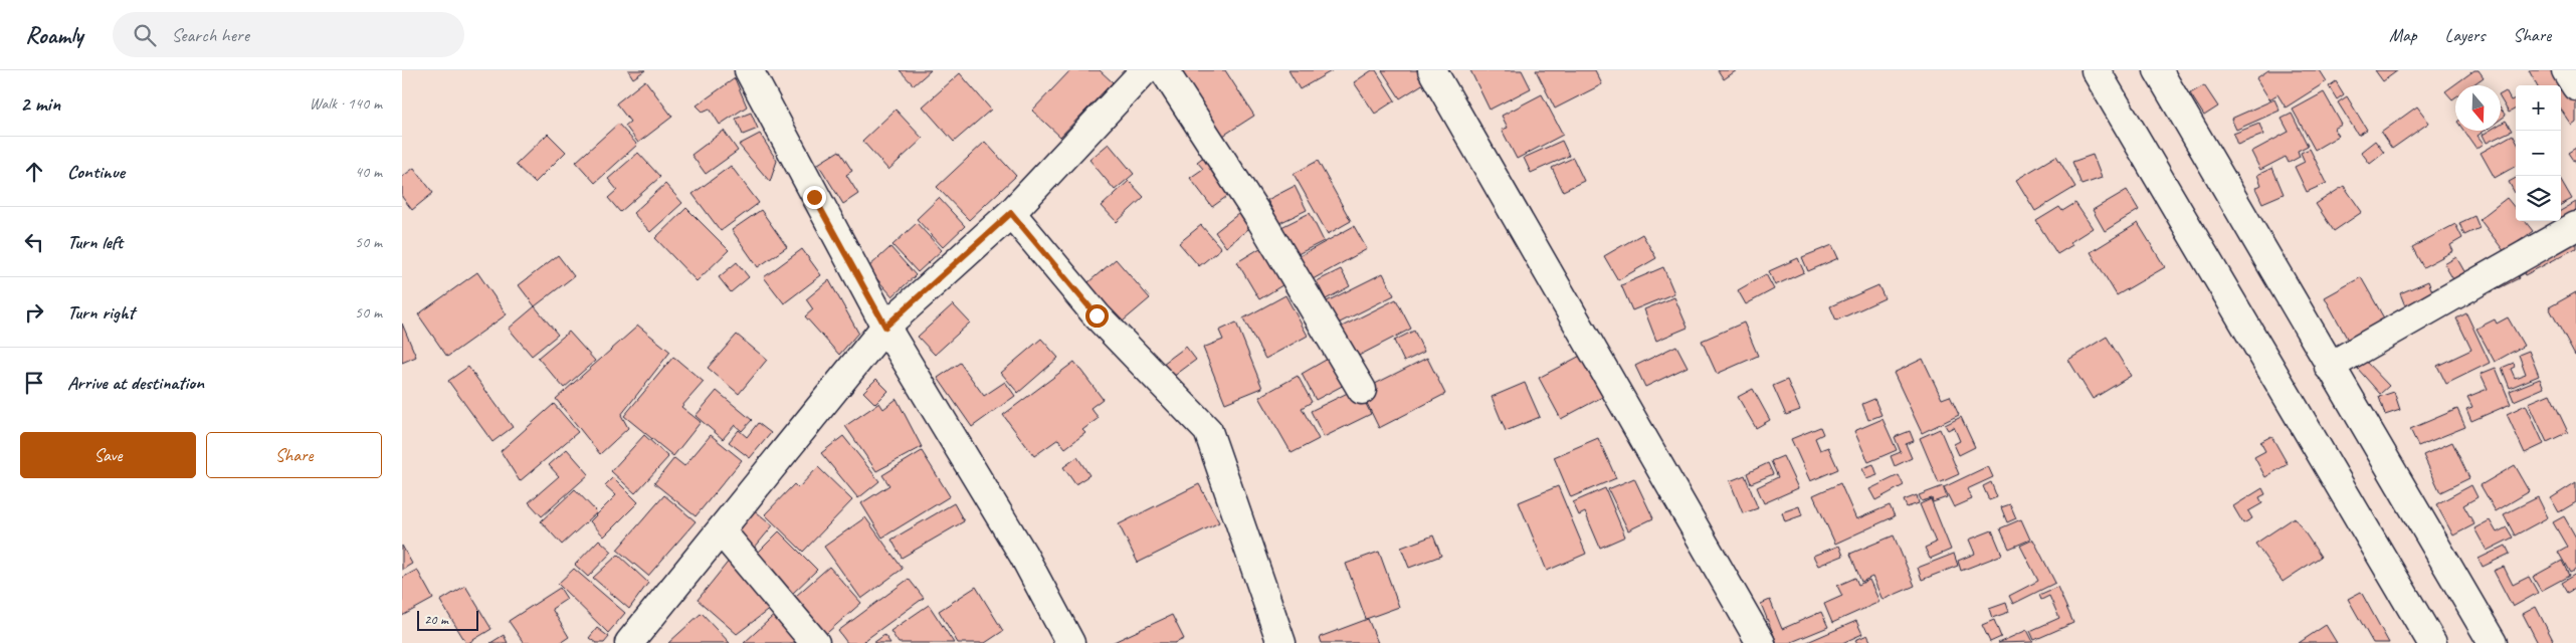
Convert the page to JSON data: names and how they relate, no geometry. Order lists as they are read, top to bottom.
{
  "scale_bar": "20 m",
  "north": "bottom",
  "page": {
    "header": "Roamly",
    "search": "Search here",
    "nav": ["Map", "Layers", "Share"],
    "heading": ["2 min", "Walk · 140 m"],
    "map_buttons": ["+", "−"],
    "list": [
      ["Continue", "40 m"],
      ["Turn left", "50 m"],
      ["Turn right", "50 m"],
      "Arrive at destination"
    ],
    "buttons": ["Save", "Share"],
    "scale": "20 m"
  }
}
